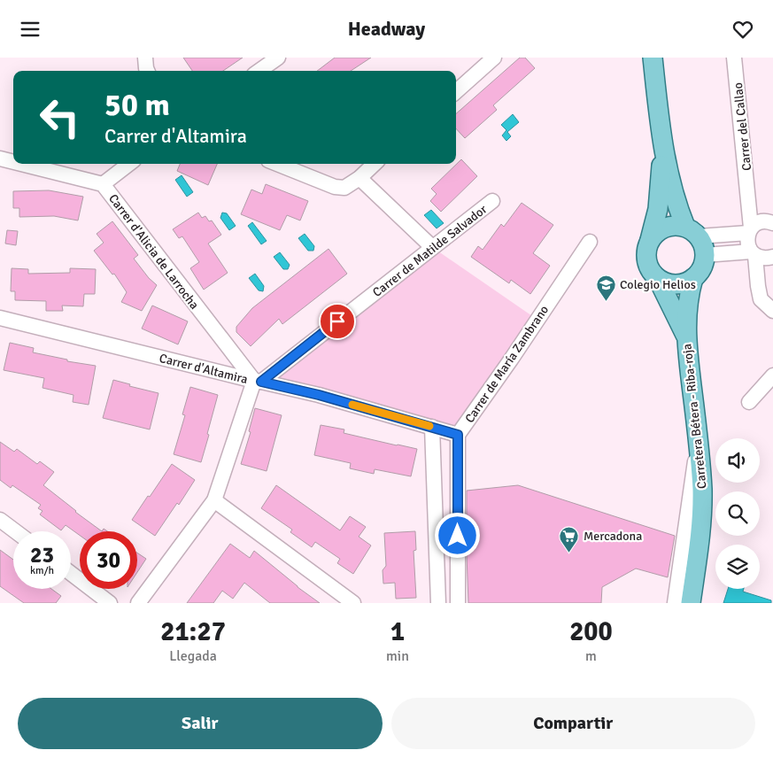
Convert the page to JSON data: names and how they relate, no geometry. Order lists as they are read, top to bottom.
{
  "streets": {
    "main road": ["Carretera Bétera - Riba-roja"],
    "street": [
      "Carrer del Callao",
      "Carrer de Matilde Salvador",
      "Carrer d'Alicia de Larrocha",
      "Carrer de María Zambrano",
      "Carrer d'Altamira"
    ]
  },
  "crossings": [
    ["Carrer de Matilde Salvador", "Carrer d'Alicia de Larrocha"],
    ["Carrer de Matilde Salvador", "Carrer d'Altamira"],
    ["Carrer d'Alicia de Larrocha", "Carrer d'Altamira"],
    ["Carrer de María Zambrano", "Carrer d'Altamira"]
  ],
  "places": {
    "school or university": ["Colegio Helios"],
    "supermarket": ["Mercadona"]
  },
  "page": {
    "header": "Headway",
    "turn": ["50 m", "Carrer d'Altamira"],
    "speed": "23 km/h",
    "limit": "30",
    "eta": [
      "21:27",
      "Llegada",
      "1",
      "min",
      "200",
      "m"
    ],
    "buttons": ["Salir", "Compartir"]
  }
}
